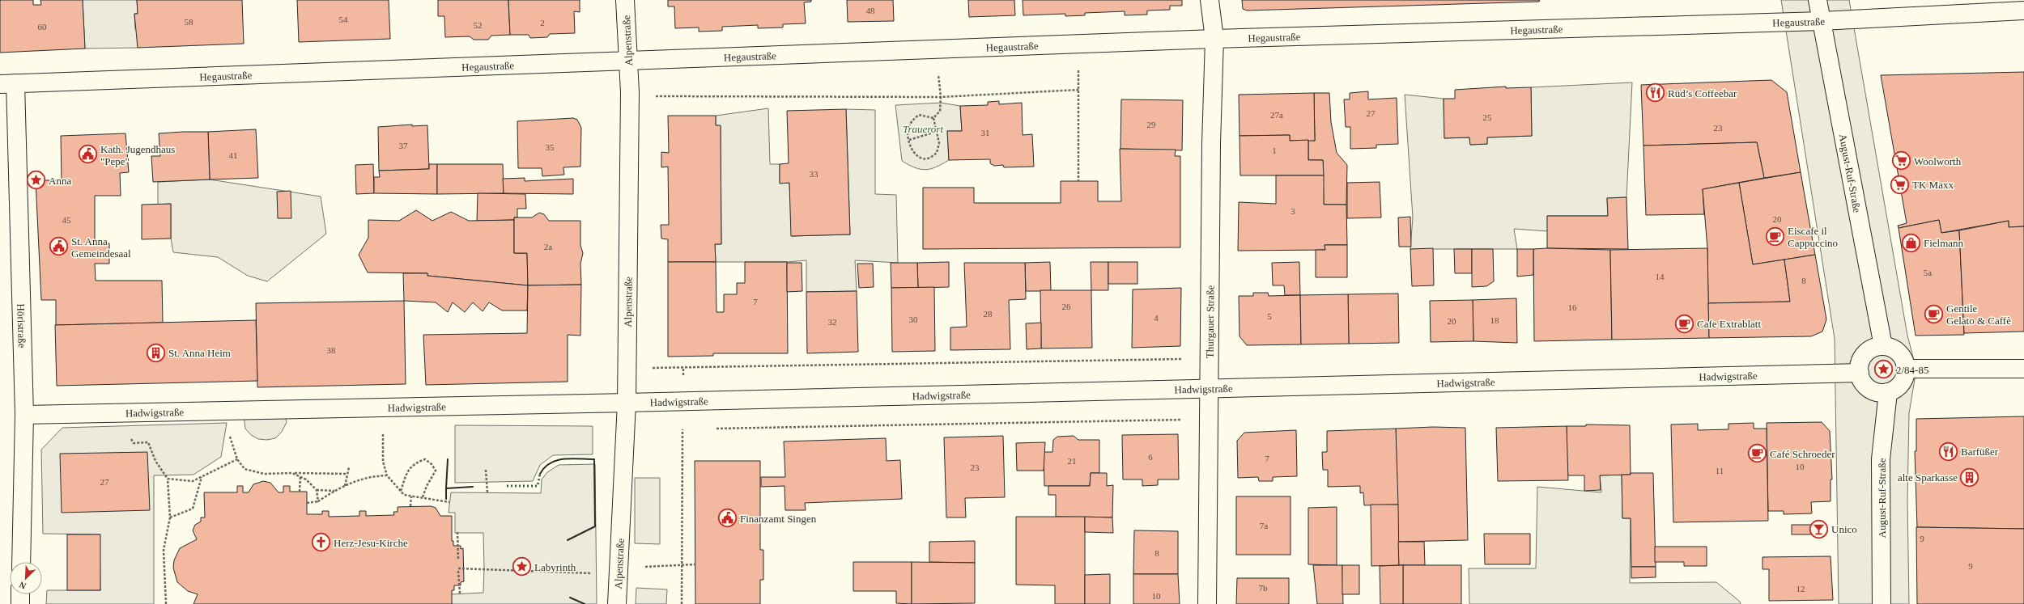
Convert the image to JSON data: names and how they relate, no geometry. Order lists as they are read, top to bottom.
{
  "streets": {
    "street": [
      "Hegaustraße",
      "Alpenstraße",
      "August-Ruf-Straße",
      "Thurgauer Straße",
      "Höristraße",
      "Hadwigstraße"
    ]
  },
  "crossings": [
    ["Hegaustraße", "Alpenstraße"],
    ["Hegaustraße", "August-Ruf-Straße"],
    ["Hegaustraße", "Thurgauer Straße"],
    ["Hegaustraße", "Höristraße"],
    ["Alpenstraße", "Hadwigstraße"],
    ["August-Ruf-Straße", "Hadwigstraße"],
    ["Thurgauer Straße", "Hadwigstraße"],
    ["Höristraße", "Hadwigstraße"]
  ],
  "parks": ["Trauerort"],
  "places": {
    "restaurant": ["Rüd’s Coffeebar", "Barfüßer"],
    "public building": ["Kath. Jugendhaus \"Pepe\"", "St. Anna Gemeindesaal", "Finanzamt Singen"],
    "supermarket": ["Woolworth", "TK Maxx"],
    "place": ["Anna", "2/84-85", "Labyrinth"],
    "cafe": [
      "Eiscafe il Cappuccino",
      "Gentile Gelato & Caffè",
      "Cafe Extrablatt",
      "Café Schroeder"
    ],
    "shop": ["Fielmann"],
    "building": ["St. Anna Heim", "alte Sparkasse"],
    "bar": ["Unico"],
    "church": ["Herz-Jesu-Kirche"]
  },
  "house_numbers": [
    "48",
    "54",
    "58",
    "2",
    "52",
    "60",
    "27",
    "27a",
    "25",
    "29",
    "23",
    "31",
    "37",
    "35",
    "1",
    "41",
    "33",
    "3",
    "20",
    "45",
    "2a",
    "5a",
    "14",
    "8",
    "7",
    "26",
    "16",
    "28",
    "5",
    "4",
    "30",
    "18",
    "20",
    "32",
    "38",
    "6",
    "7",
    "21",
    "10",
    "23",
    "11",
    "27",
    "7a",
    "9",
    "8",
    "9",
    "7b",
    "12",
    "10"
  ],
  "north": "bottom left"
}
